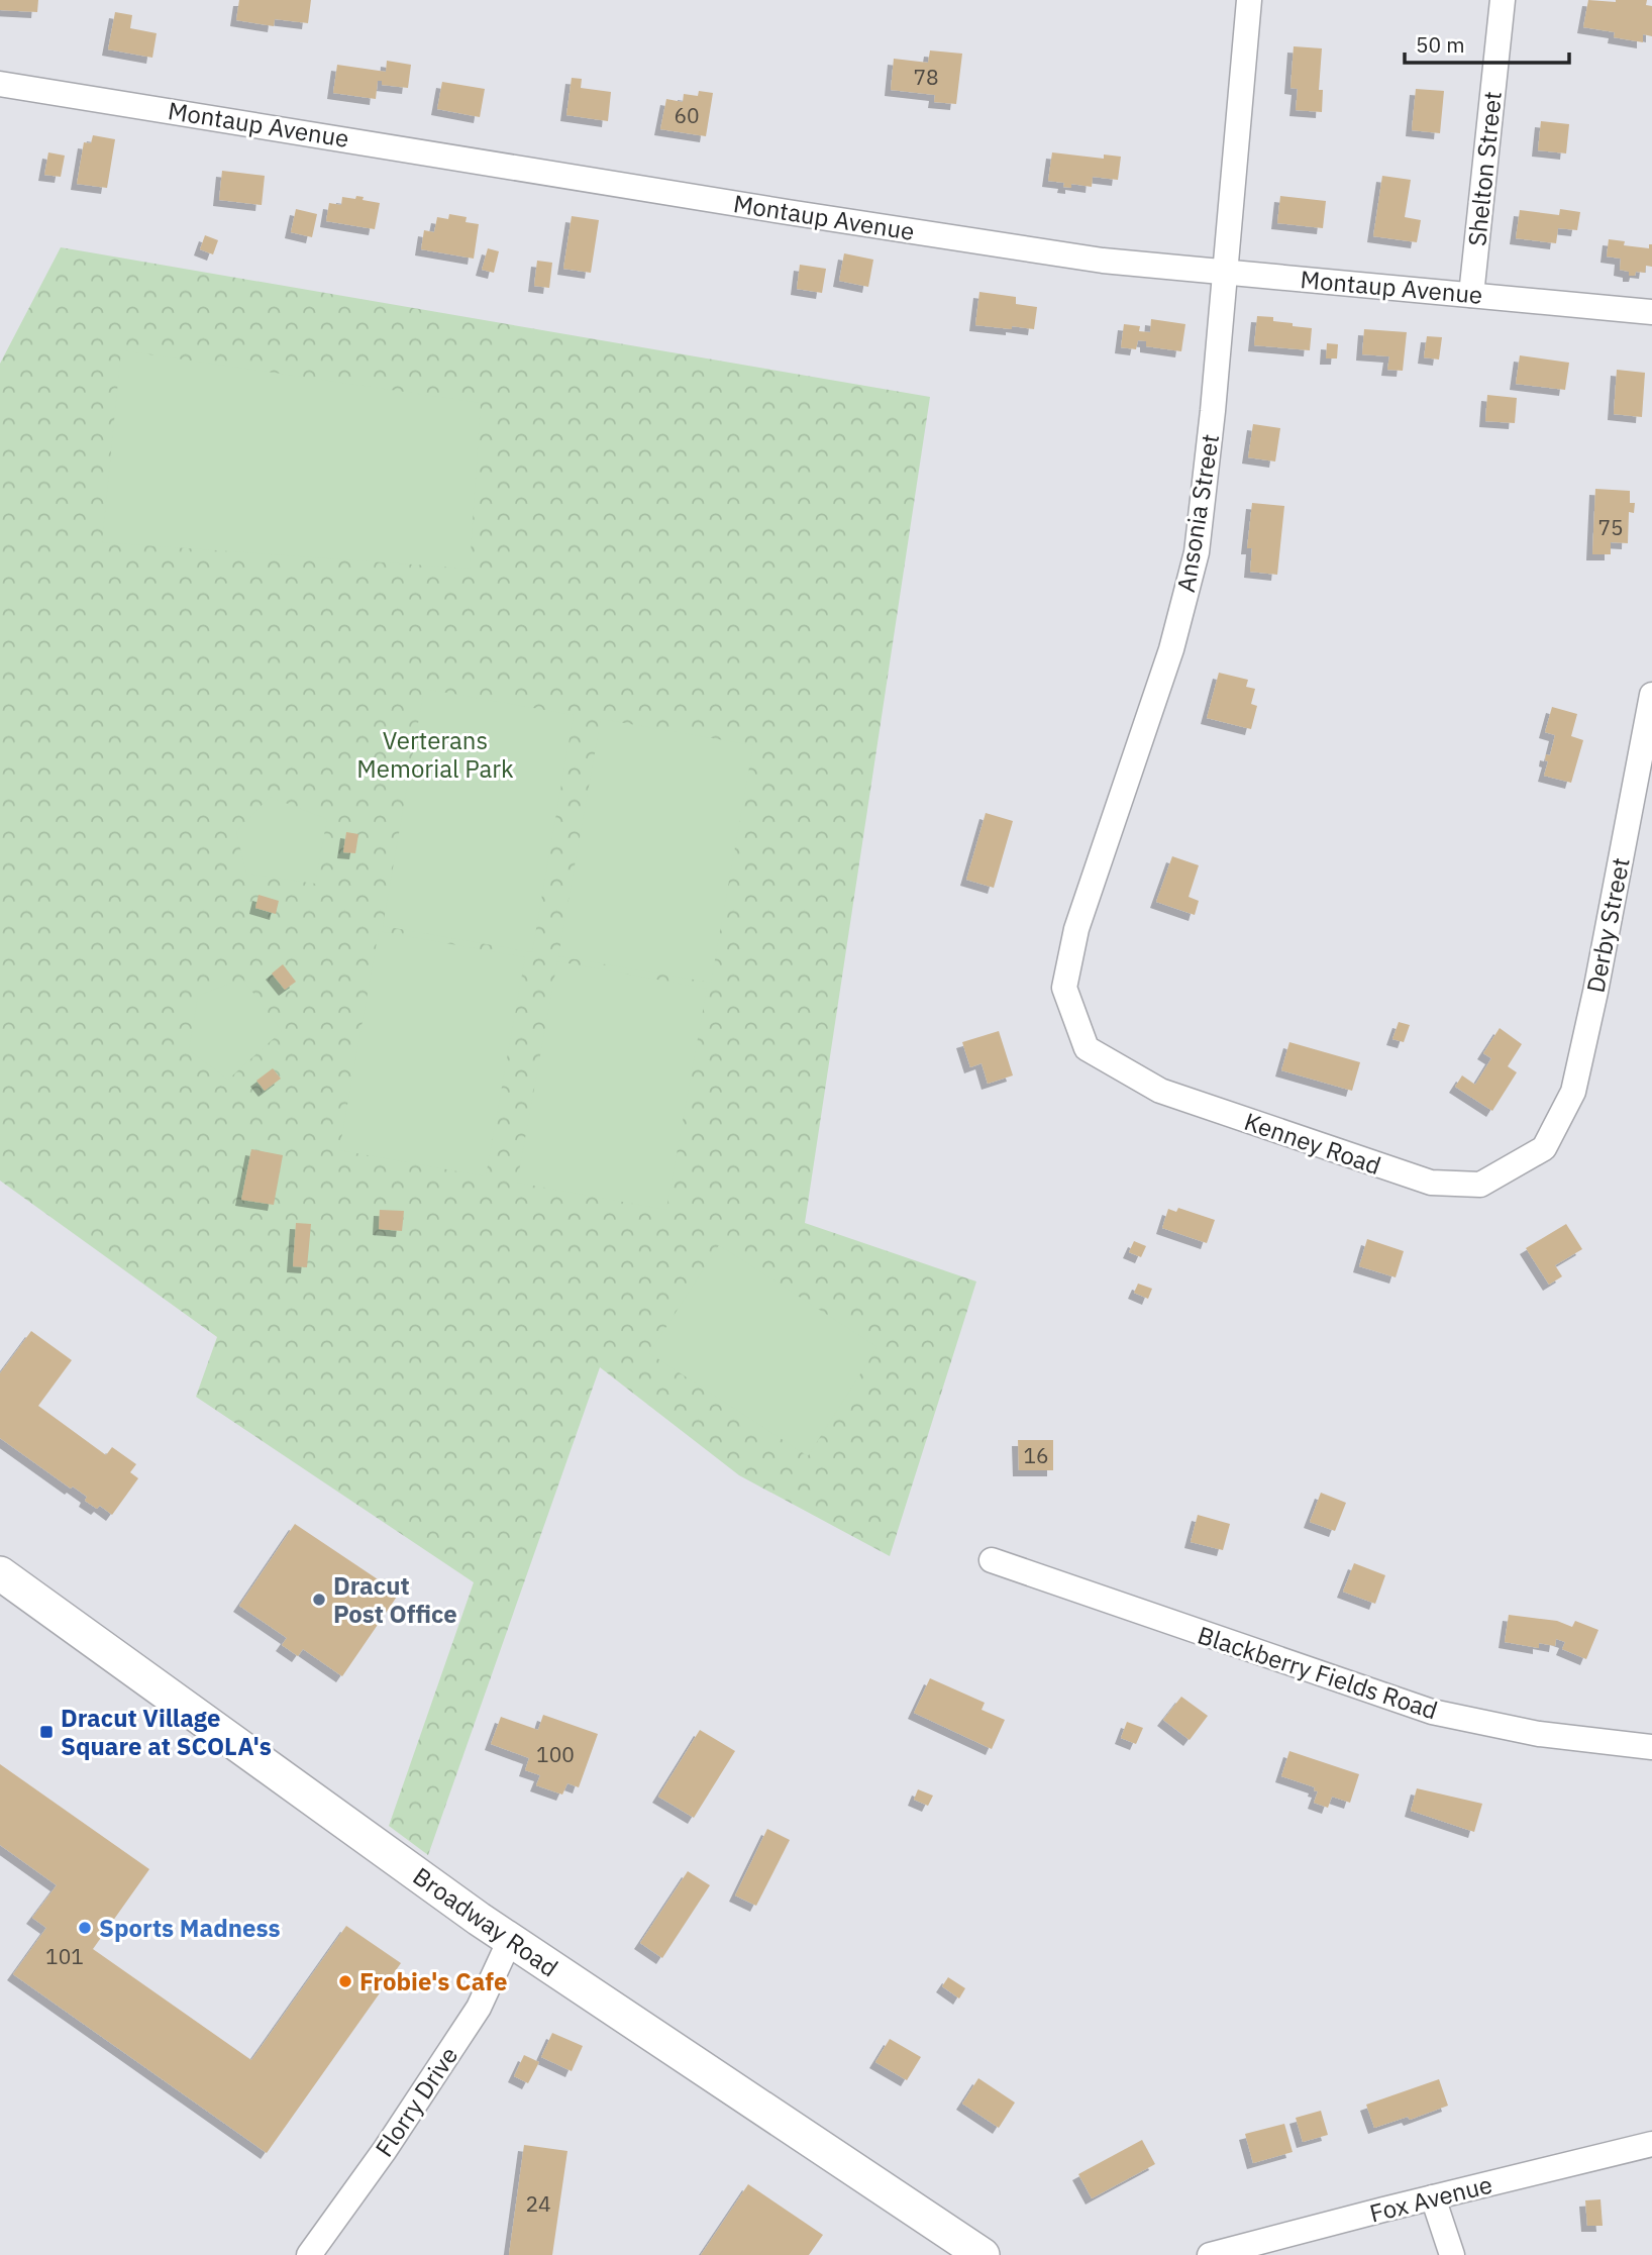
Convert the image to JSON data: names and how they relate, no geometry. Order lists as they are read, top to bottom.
{
  "streets": {
    "main road": ["Broadway Road"],
    "street": [
      "Montaup Avenue",
      "Shelton Street",
      "Ansonia Street",
      "Derby Street",
      "Kenney Road",
      "Blackberry Fields Road",
      "Florry Drive",
      "Fox Avenue"
    ]
  },
  "crossings": [
    ["Montaup Avenue", "Shelton Street"],
    ["Montaup Avenue", "Ansonia Street"],
    ["Ansonia Street", "Kenney Road"],
    ["Derby Street", "Kenney Road"],
    ["Broadway Road", "Florry Drive"]
  ],
  "parks": ["Verterans Memorial Park"],
  "places": {
    "other": ["Dracut Post Office", "Sports Madness", "Frobie's Cafe"],
    "transit": ["Dracut Village Square at SCOLA's"]
  },
  "house_numbers": [
    "78",
    "60",
    "75",
    "16",
    "100",
    "101",
    "24"
  ],
  "scale_bar": "50 m"
}
